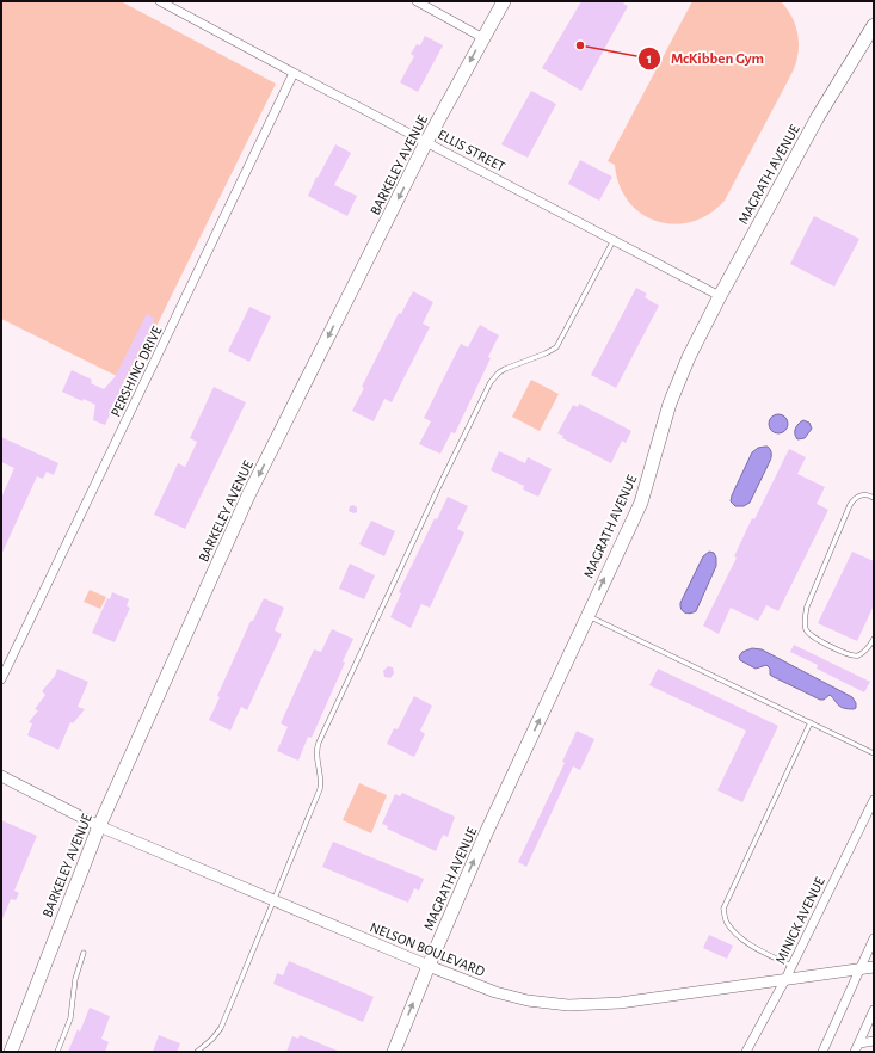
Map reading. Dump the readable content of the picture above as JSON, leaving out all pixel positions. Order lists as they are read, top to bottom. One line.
{"streets":{"main road":["BARKELEY AVENUE","MAGRATH AVENUE"],"street":["ELLIS STREET","PERSHING DRIVE","MINICK AVENUE","NELSON BOULEVARD"]},"crossings":[["ELLIS STREET","BARKELEY AVENUE"],["ELLIS STREET","MAGRATH AVENUE"],["ELLIS STREET","PERSHING DRIVE"],["BARKELEY AVENUE","NELSON BOULEVARD"],["MAGRATH AVENUE","NELSON BOULEVARD"],["MINICK AVENUE","NELSON BOULEVARD"]],"one_way":["BARKELEY AVENUE","MAGRATH AVENUE"],"places":["McKibben Gym"]}
